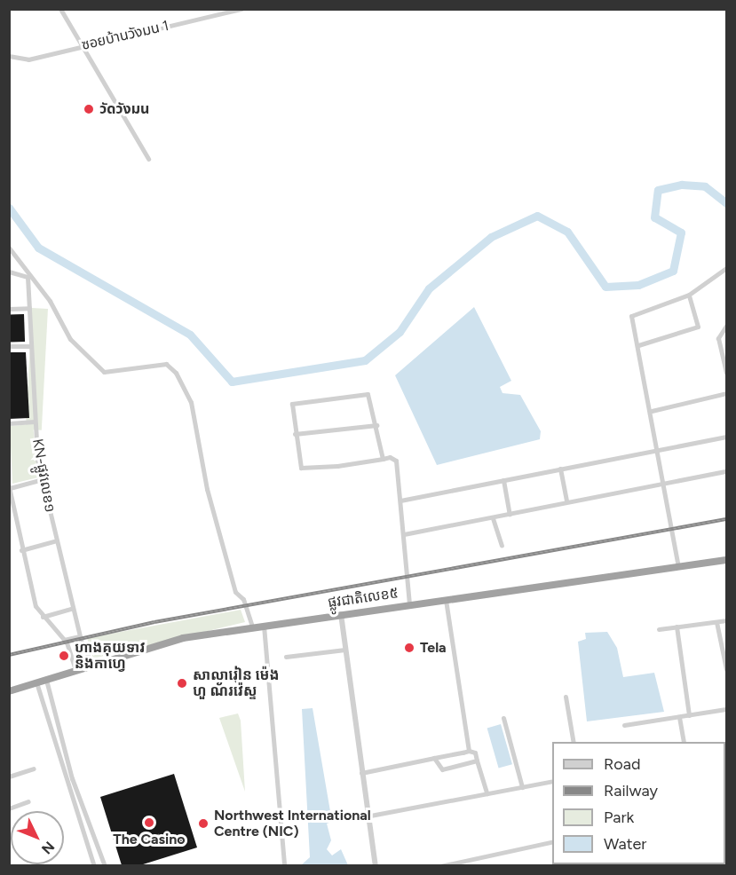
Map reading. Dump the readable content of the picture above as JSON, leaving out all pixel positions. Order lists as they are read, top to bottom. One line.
{"streets":{"highway":["ផ្លូវជាតិលេខ៥"],"street":["ซอยบ้านวังมน 1","KN-ផ្លូវលេខ១"]},"crossings":[["KN-ផ្លូវលេខ១","ផ្លូវជាតិលេខ៥"]],"places":["วัดวังมน","Tela","ហាងគុយទាវ និងកាហ្វេ","សាលារៀន ម៉េង ហួ ណ័រវ៉េស្ទ","The Casino","Northwest International Centre (NIC)"],"legend":["Road","Railway","Park","Water"],"north":"bottom right"}
